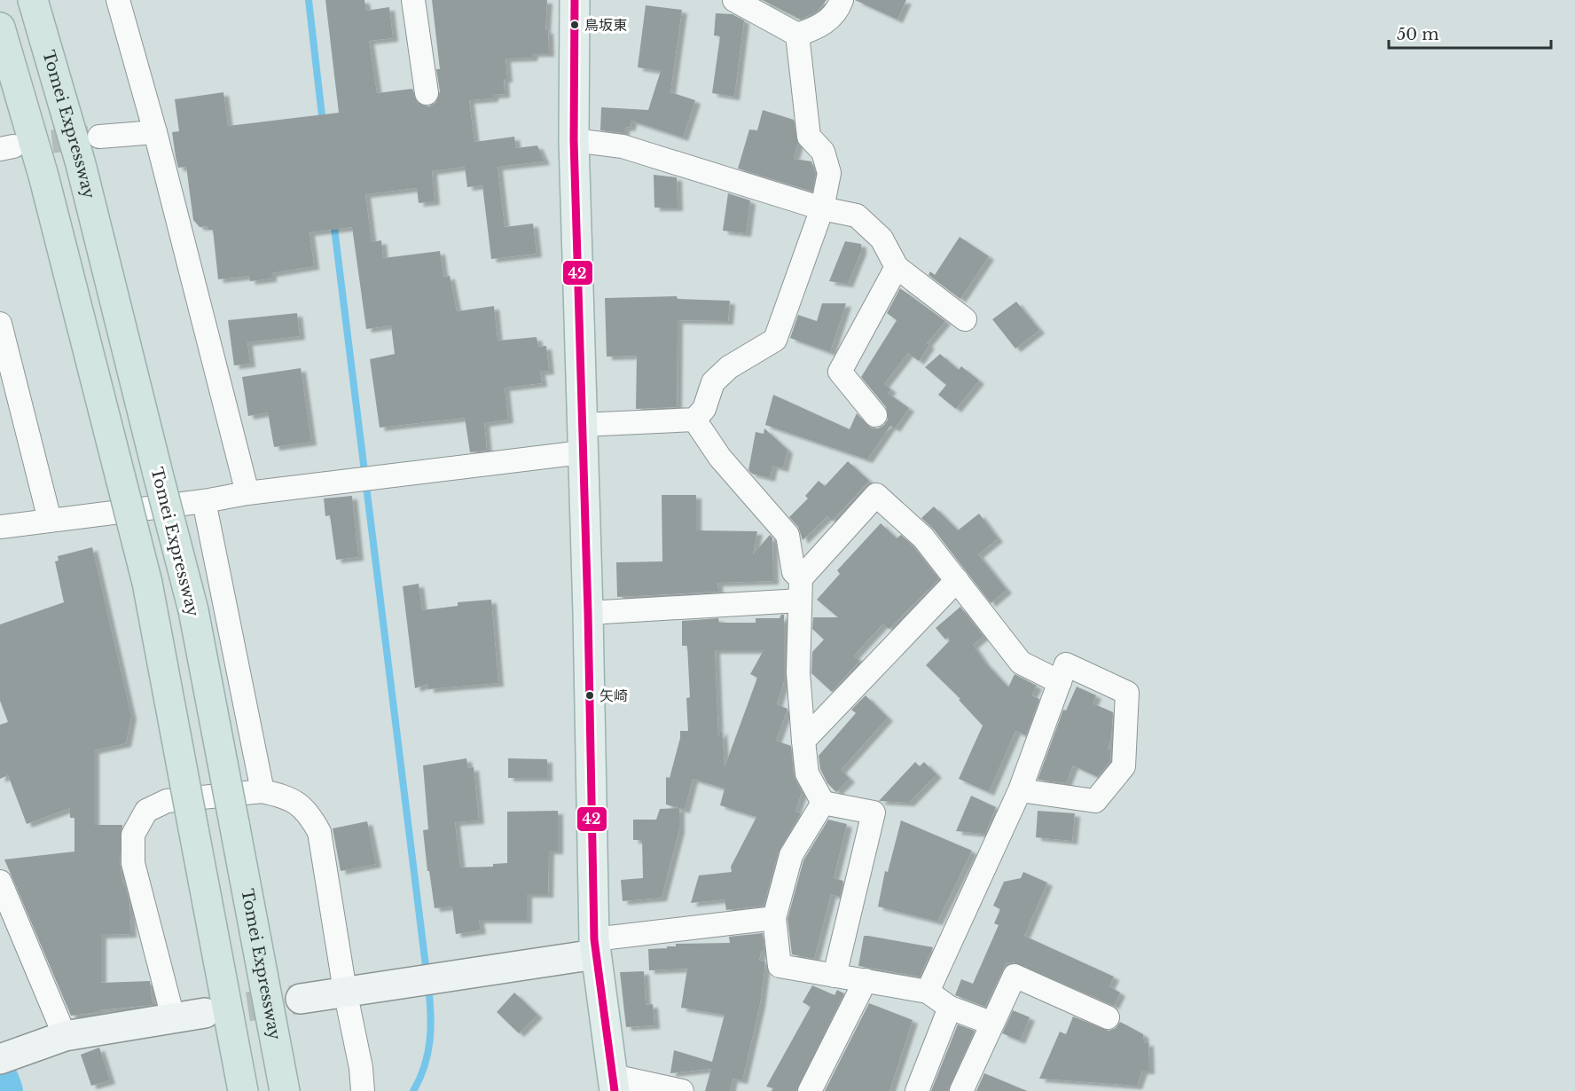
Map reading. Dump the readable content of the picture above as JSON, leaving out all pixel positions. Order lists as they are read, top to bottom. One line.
{"streets":{"highway":["Tomei Expressway"]},"places":["鳥坂東","矢崎"],"lines":["transit line 42"],"scale_bar":"50 m"}
